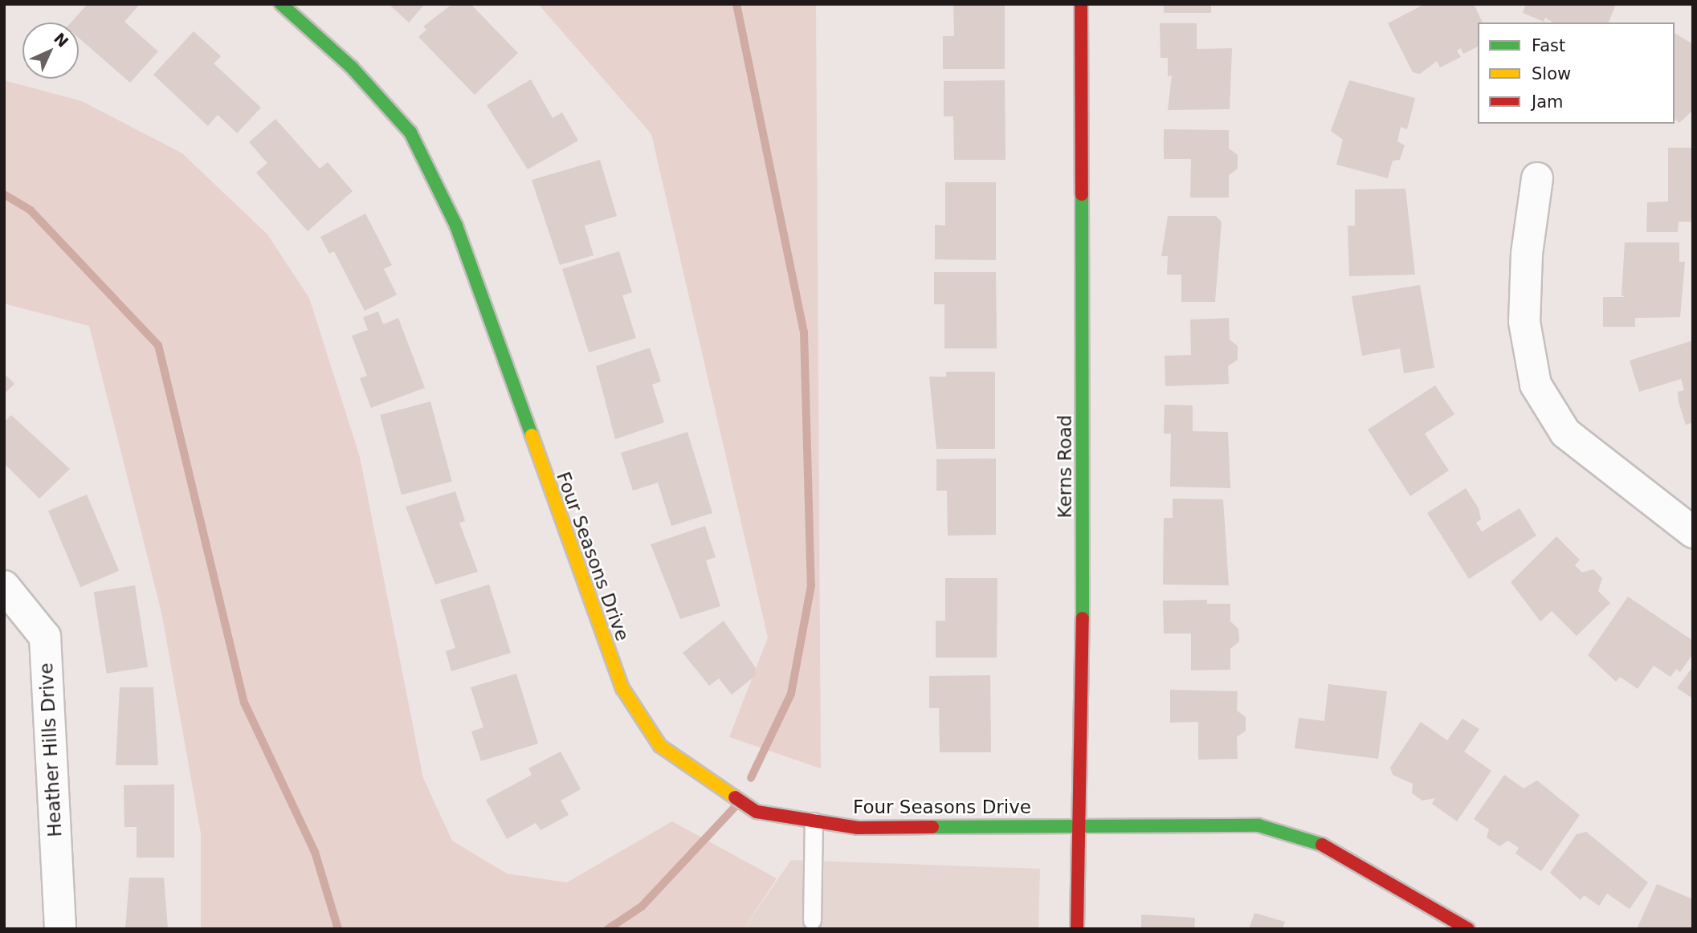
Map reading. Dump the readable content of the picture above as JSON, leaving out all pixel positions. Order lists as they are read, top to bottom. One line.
{"streets":{"street":["Kerns Road","Four Seasons Drive","Heather Hills Drive"]},"crossings":[["Kerns Road","Four Seasons Drive"]],"legend":["Fast","Slow","Jam"],"north":"top right"}
